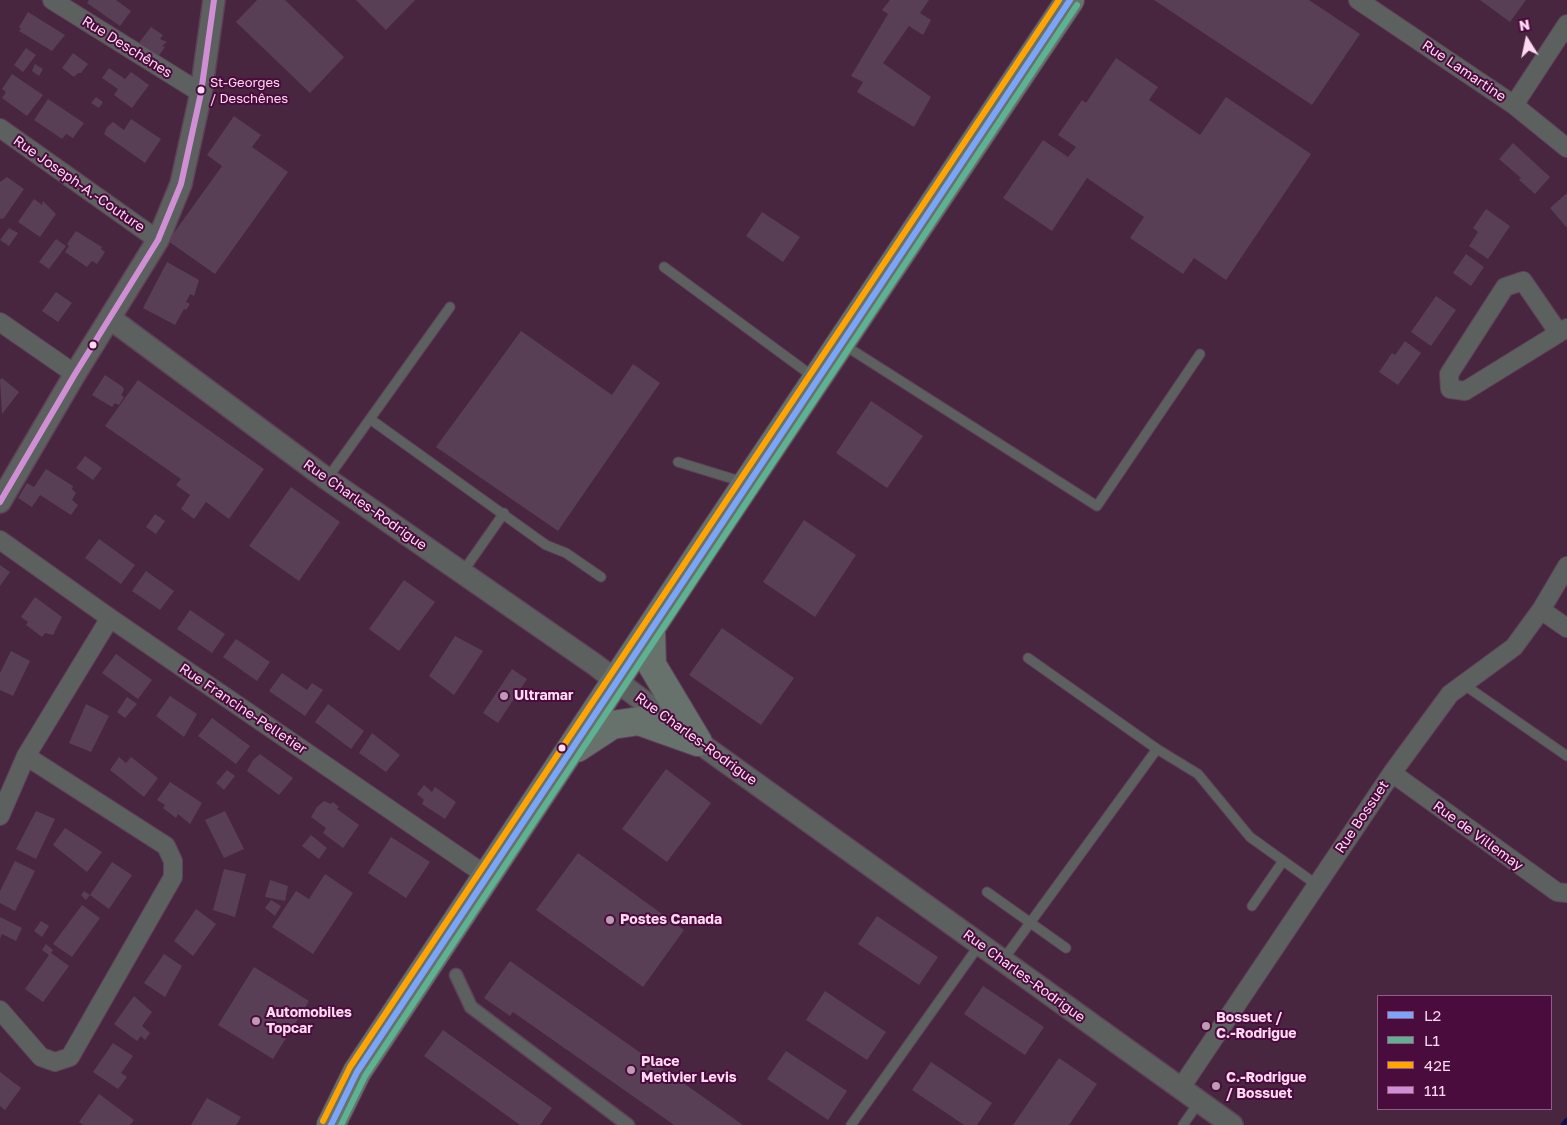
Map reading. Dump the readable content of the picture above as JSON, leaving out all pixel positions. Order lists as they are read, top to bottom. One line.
{"streets":{"street":["Rue Deschênes","Rue Lamartine","Rue Joseph-A.-Couture","Rue Charles-Rodrigue","Rue Francine-Pelletier","Rue Bossuet","Rue de Villemay"]},"crossings":[["Rue Charles-Rodrigue","Rue Bossuet"],["Rue Bossuet","Rue de Villemay"]],"places":["St-Georges / Deschênes","Ultramar","Postes Canada","Automobiles Topcar","Bossuet / C.-Rodrigue","Place Metivier Levis","C.-Rodrigue / Bossuet"],"lines":["transit line L2","transit line 42E","transit line 111","transit line L1"],"legend":["L2","L1","42E","111"],"north":"top"}
